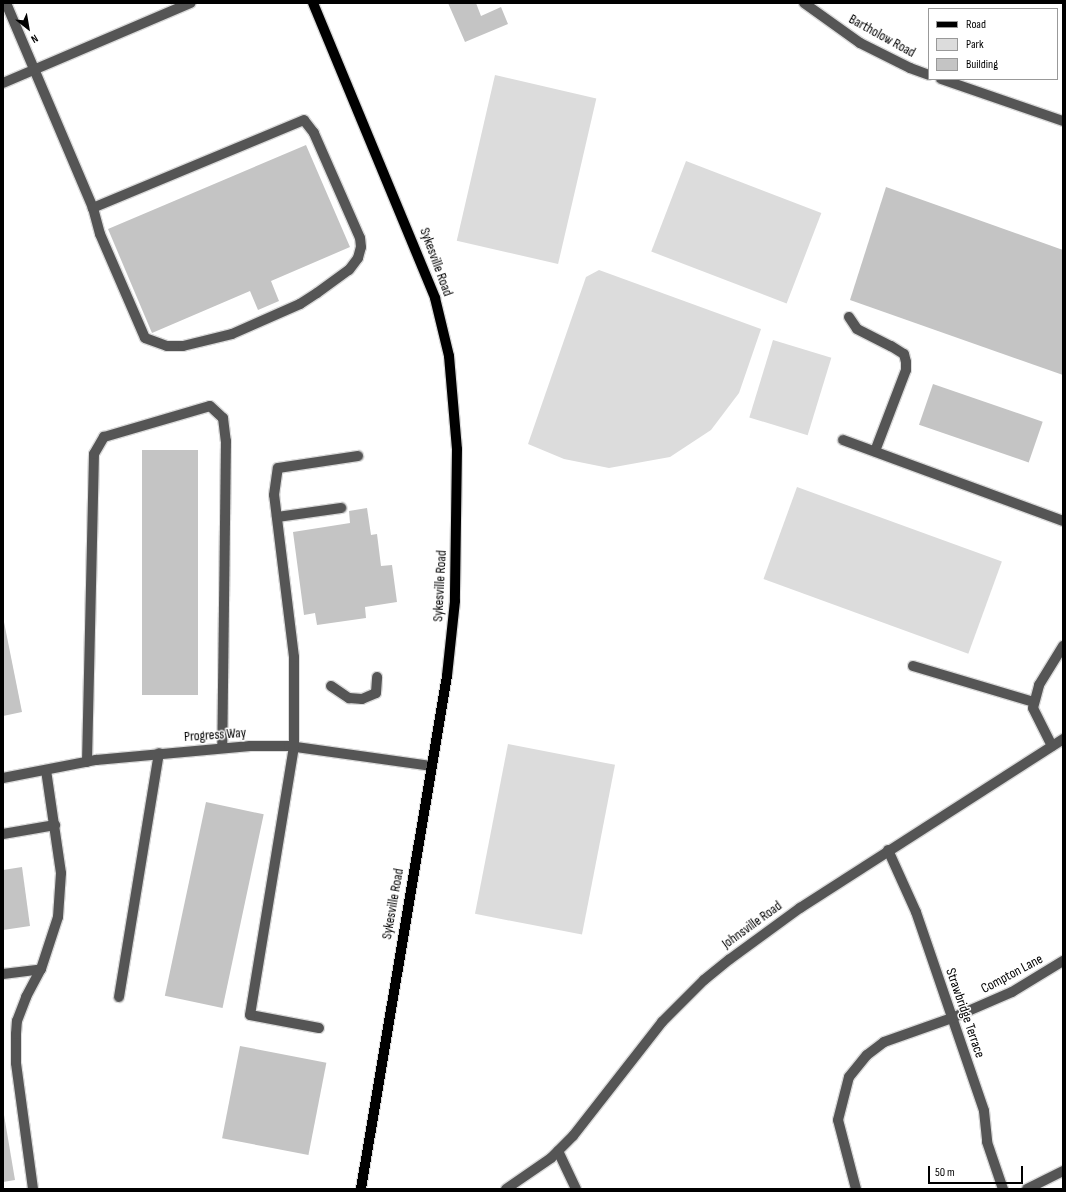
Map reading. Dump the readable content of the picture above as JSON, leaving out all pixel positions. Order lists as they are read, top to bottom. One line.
{"streets":{"main road":["Sykesville Road"],"street":["Bartholow Road","Progress Way","Johnsville Road","Compton Lane","Strawbridge Terrace"]},"crossings":[["Sykesville Road","Progress Way"],["Johnsville Road","Strawbridge Terrace"],["Compton Lane","Strawbridge Terrace"]],"legend":["Road","Park","Building"],"scale_bar":"50 m","north":"bottom right"}
